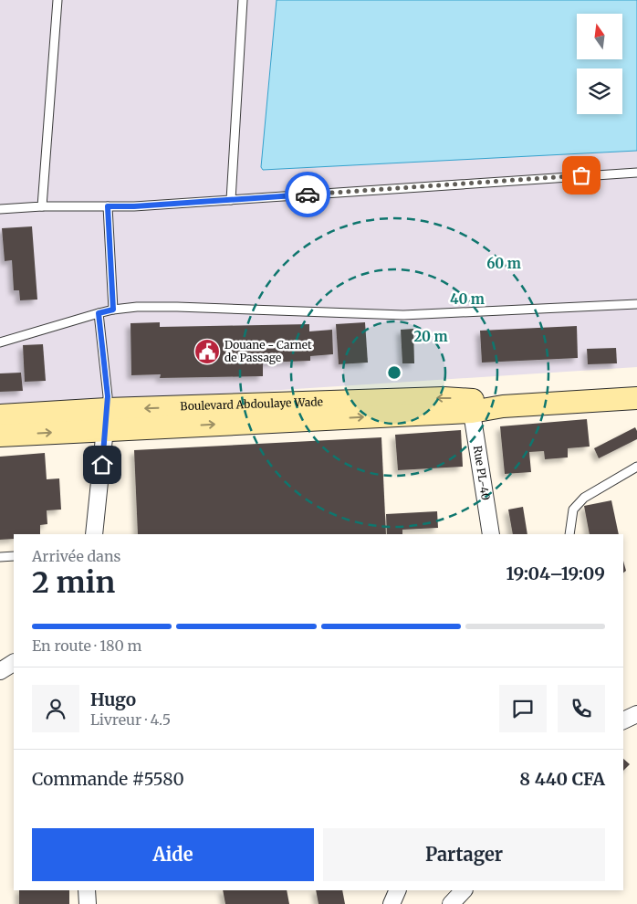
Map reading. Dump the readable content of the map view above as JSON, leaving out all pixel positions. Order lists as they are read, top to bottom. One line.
{"streets":{"street":["Boulevard Abdoulaye Wade","Rue PL-40"]},"crossings":[["Boulevard Abdoulaye Wade","Rue PL-40"]],"places":{"public building":["Douane - Carnet de Passage"]},"north":"top","page":{"heading":["2 min","Arrivée dans","19:04–19:09"],"panel":["Hugo","Livreur · 4.5","Commande #5580","8 440 CFA"],"bar":"En route · 180 m","buttons":["Aide","Partager"]},"rings":["60 m","40 m","20 m"]}
